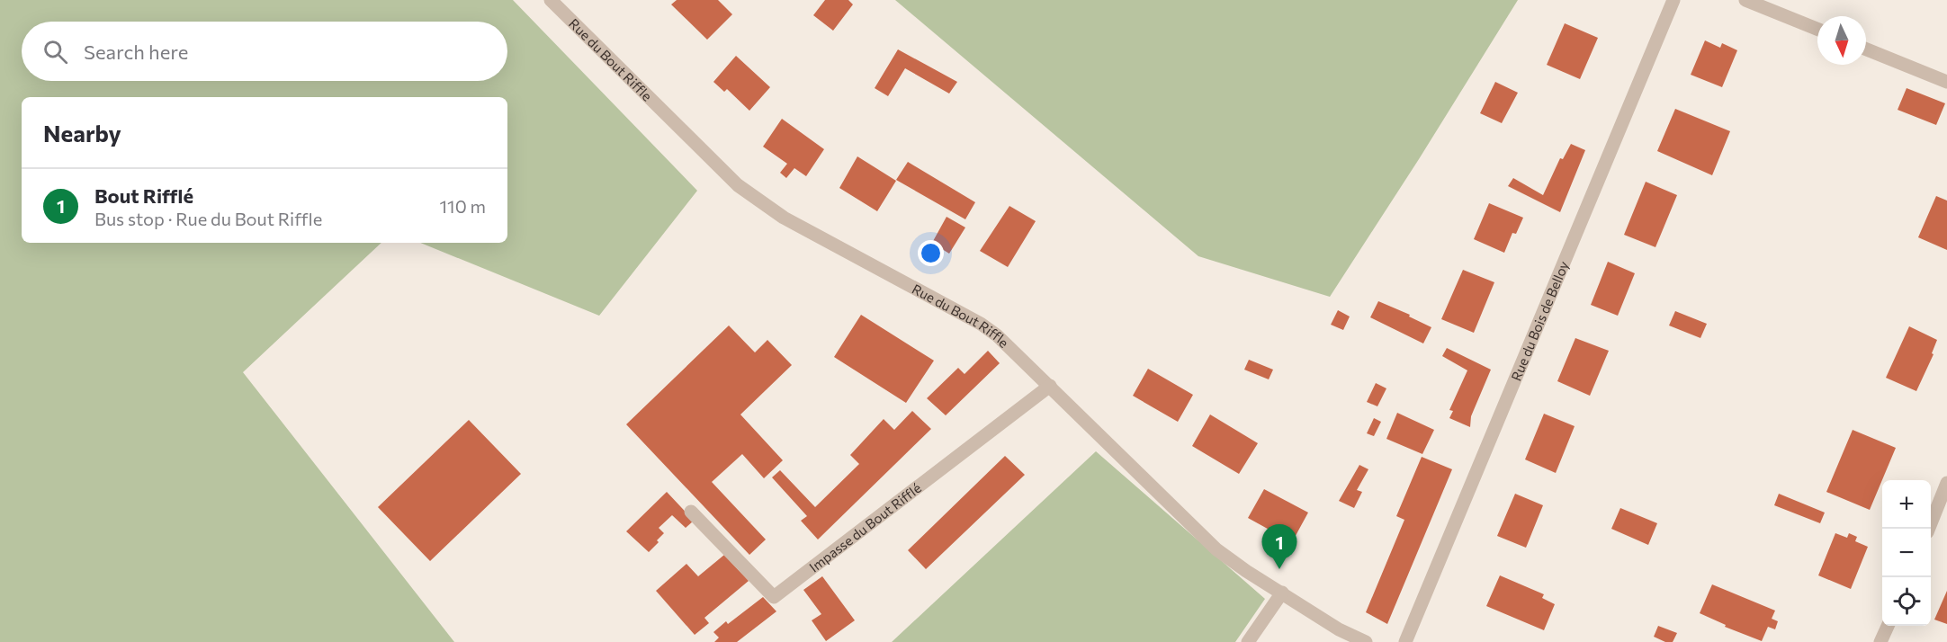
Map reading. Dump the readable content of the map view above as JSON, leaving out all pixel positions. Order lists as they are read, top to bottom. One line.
{"streets":{"street":["Rue du Bout Riffle","Rue du Bois de Belloy","Impasse du Bout Rifflé"]},"crossings":[["Rue du Bout Riffle","Impasse du Bout Rifflé"]],"north":"bottom","page":{"search":"Search here","heading":"Nearby","list":[{"mark":"1","name":"Bout Rifflé","note":"Bus stop · Rue du Bout Riffle","value":"110 m"}],"map_buttons":["+","−"],"pins":"1"}}
